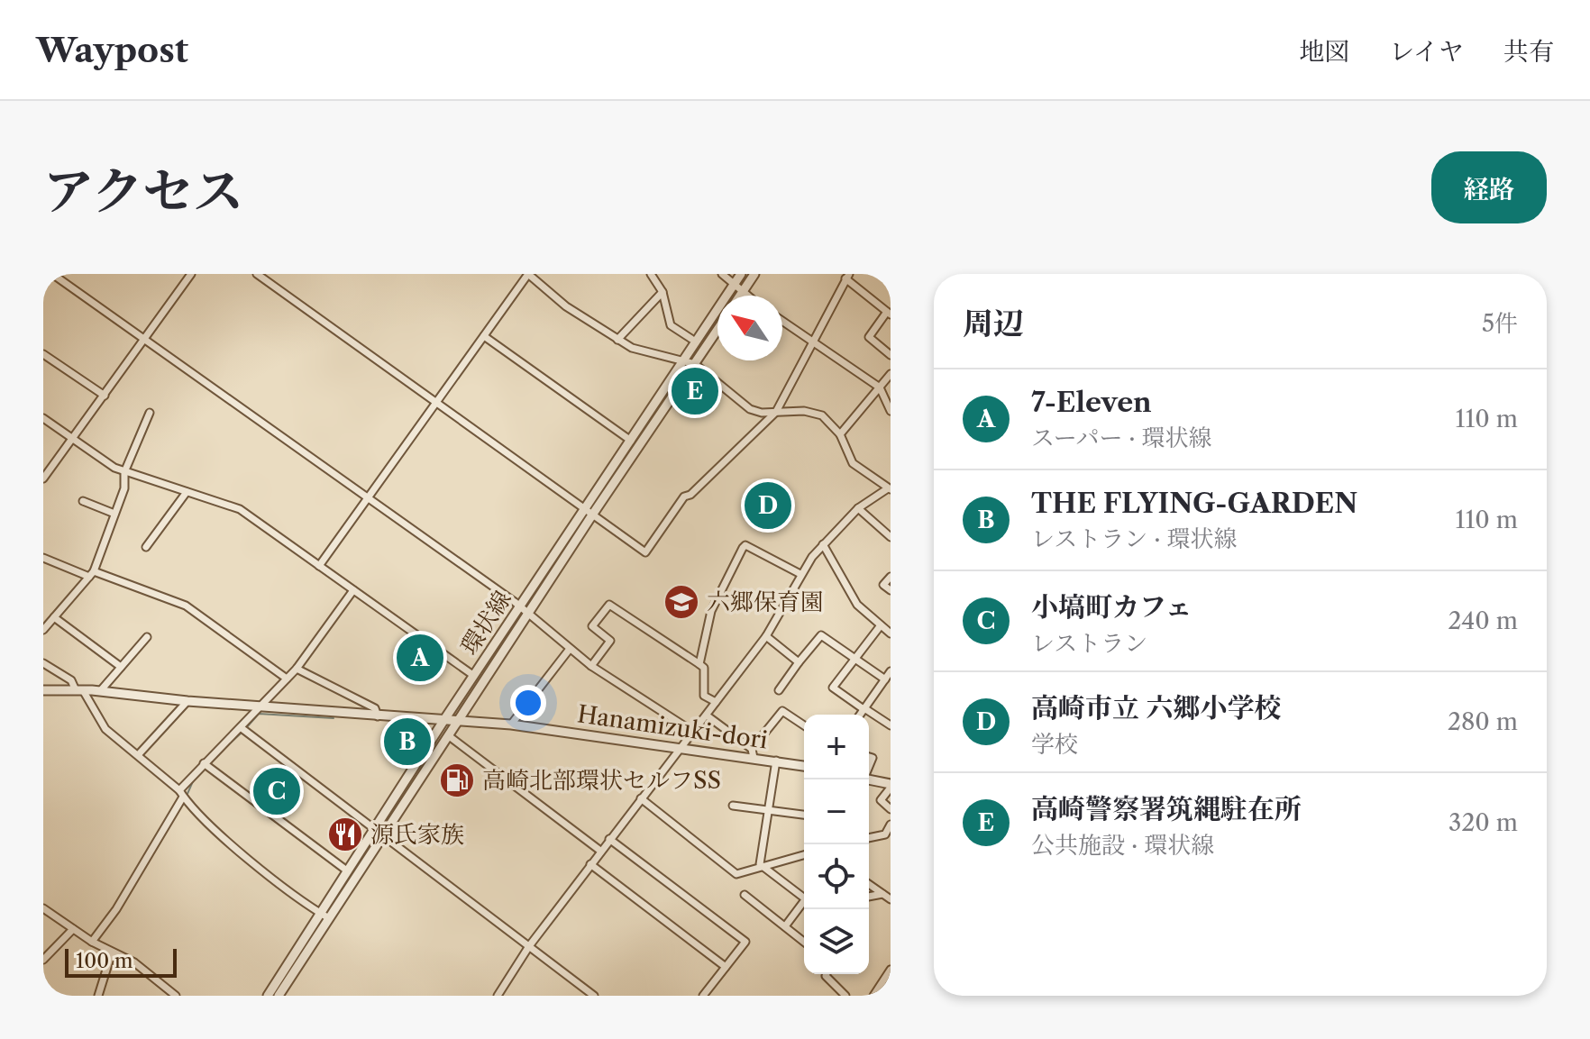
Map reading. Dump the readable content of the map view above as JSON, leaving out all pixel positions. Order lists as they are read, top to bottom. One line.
{"streets":{"street":["環状線","Hanamizuki-dori"]},"crossings":[["環状線","Hanamizuki-dori"]],"places":{"school or university":["六郷保育園"],"fuel station":["高崎北部環状セルフSS"],"restaurant":["源氏家族"]},"scale_bar":"100 m","north":"top left","page":{"header":"Waypost","nav":["地図","レイヤ","共有"],"title":"アクセス","buttons":"経路","heading":["周辺","5件"],"pins":["E","D","A","B","C"],"list":[{"mark":"A","name":"7-Eleven","note":"スーパー · 環状線","value":"110 m"},{"mark":"B","name":"THE FLYING-GARDEN","note":"レストラン · 環状線","value":"110 m"},{"mark":"C","name":"小塙町カフェ","note":"レストラン","value":"240 m"},{"mark":"D","name":"高崎市立 六郷小学校","note":"学校","value":"280 m"},{"mark":"E","name":"高崎警察署筑縄駐在所","note":"公共施設 · 環状線","value":"320 m"}],"map_buttons":["+","−"],"scale":"100 m"}}
